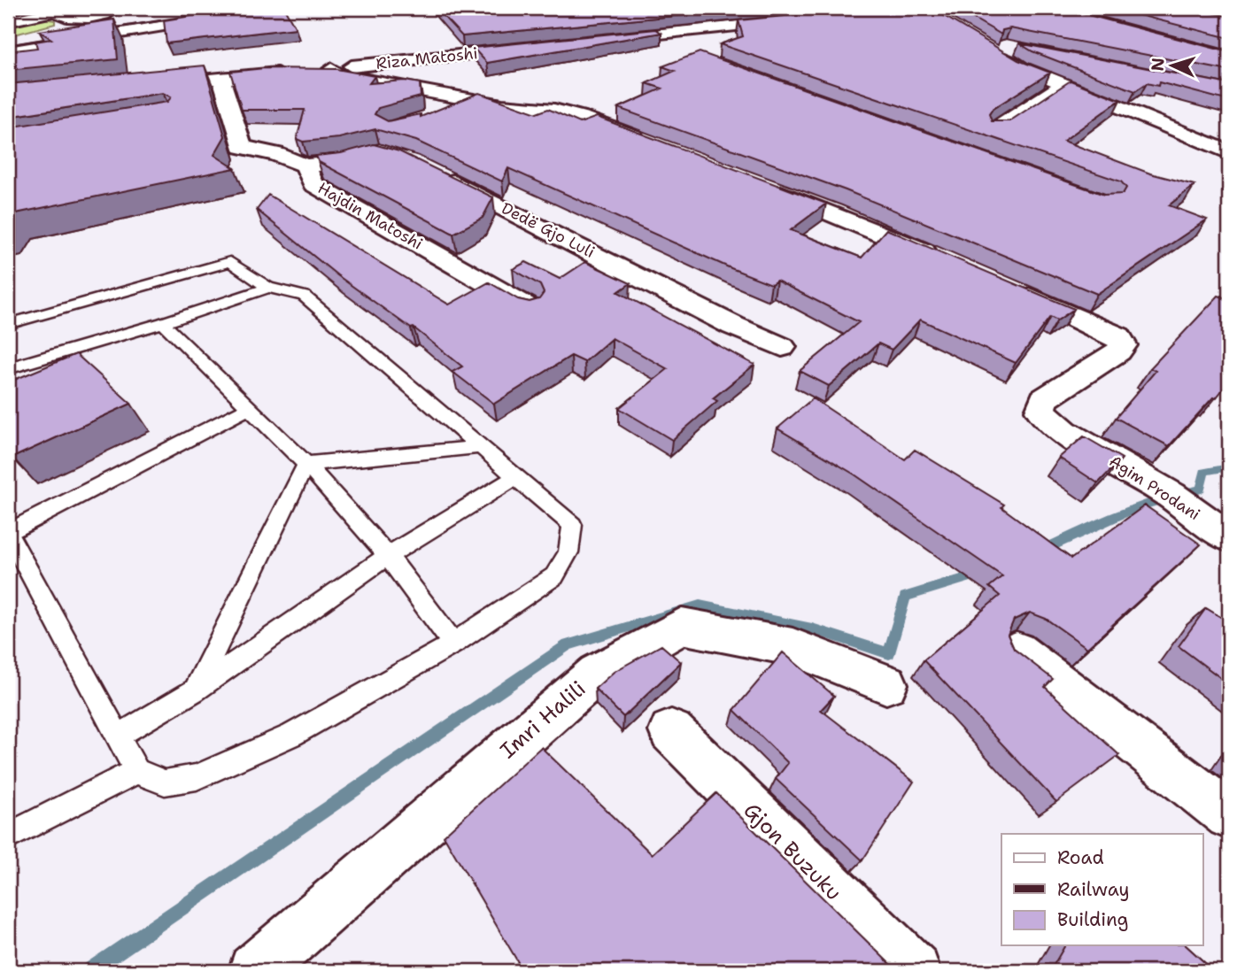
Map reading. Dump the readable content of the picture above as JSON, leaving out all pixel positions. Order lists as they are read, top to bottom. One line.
{"streets":{"street":["Riza Matoshi","Hajdin Matoshi","Dedë Gjo Luli","Agim Prodani","Imri Halili","Gjon Buzuku"]},"legend":["Road","Railway","Building"],"north":"left"}
